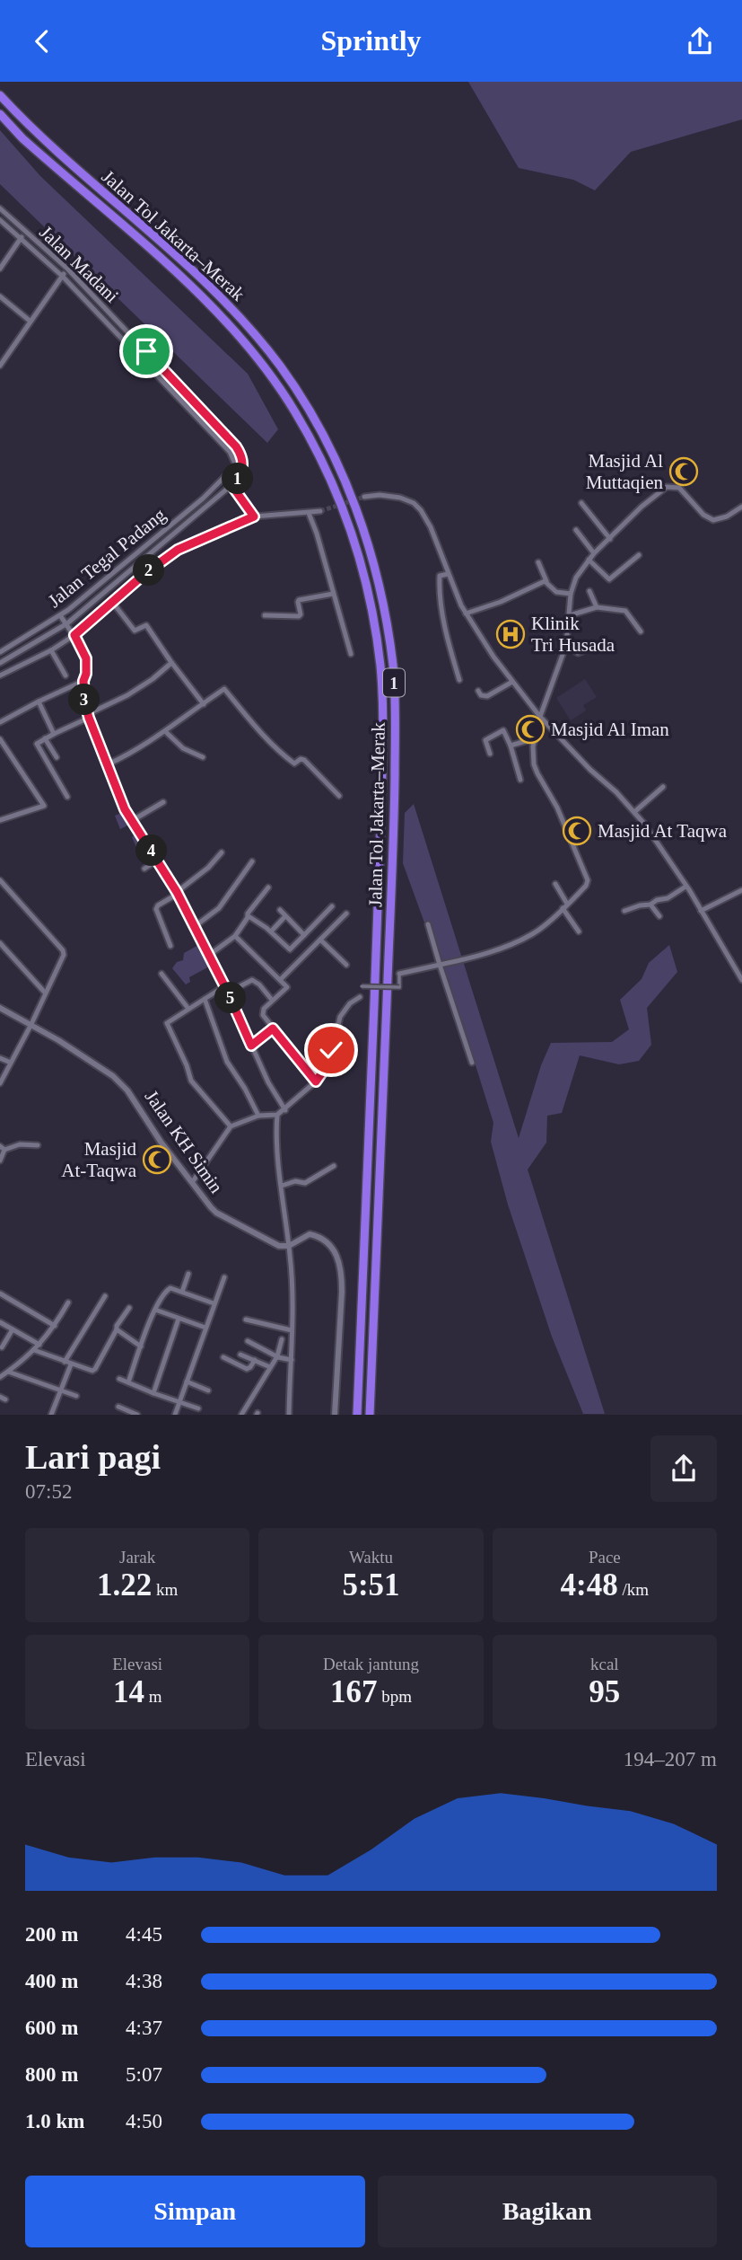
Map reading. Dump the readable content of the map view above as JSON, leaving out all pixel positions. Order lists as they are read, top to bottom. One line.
{"streets":{"highway":["Jalan Tol Jakarta–Merak","1"],"street":["Jalan Madani","Jalan Tegal Padang","Jalan KH Simin"]},"places":{"mosque":["Masjid Al Muttaqien","Masjid Al Iman","Masjid At Taqwa","Masjid At-Taqwa"],"hospital":["Klinik Tri Husada"]},"page":{"header":"Sprintly","pins":["1","2","3","4","5"],"heading":["Lari pagi","07:52"],"stats":[["Jarak","1.22 km"],["Waktu","5:51"],["Pace","4:48 /km"],["Elevasi","14 m"],["Detak jantung","167 bpm"],["kcal","95"]],"chart":["Elevasi","194–207 m"],"list":[{"name":"200 m","note":"4:45"},{"name":"400 m","note":"4:38"},{"name":"600 m","note":"4:37"},{"name":"800 m","note":"5:07"},{"name":"1.0 km","note":"4:50"}],"buttons":["Simpan","Bagikan"]}}
